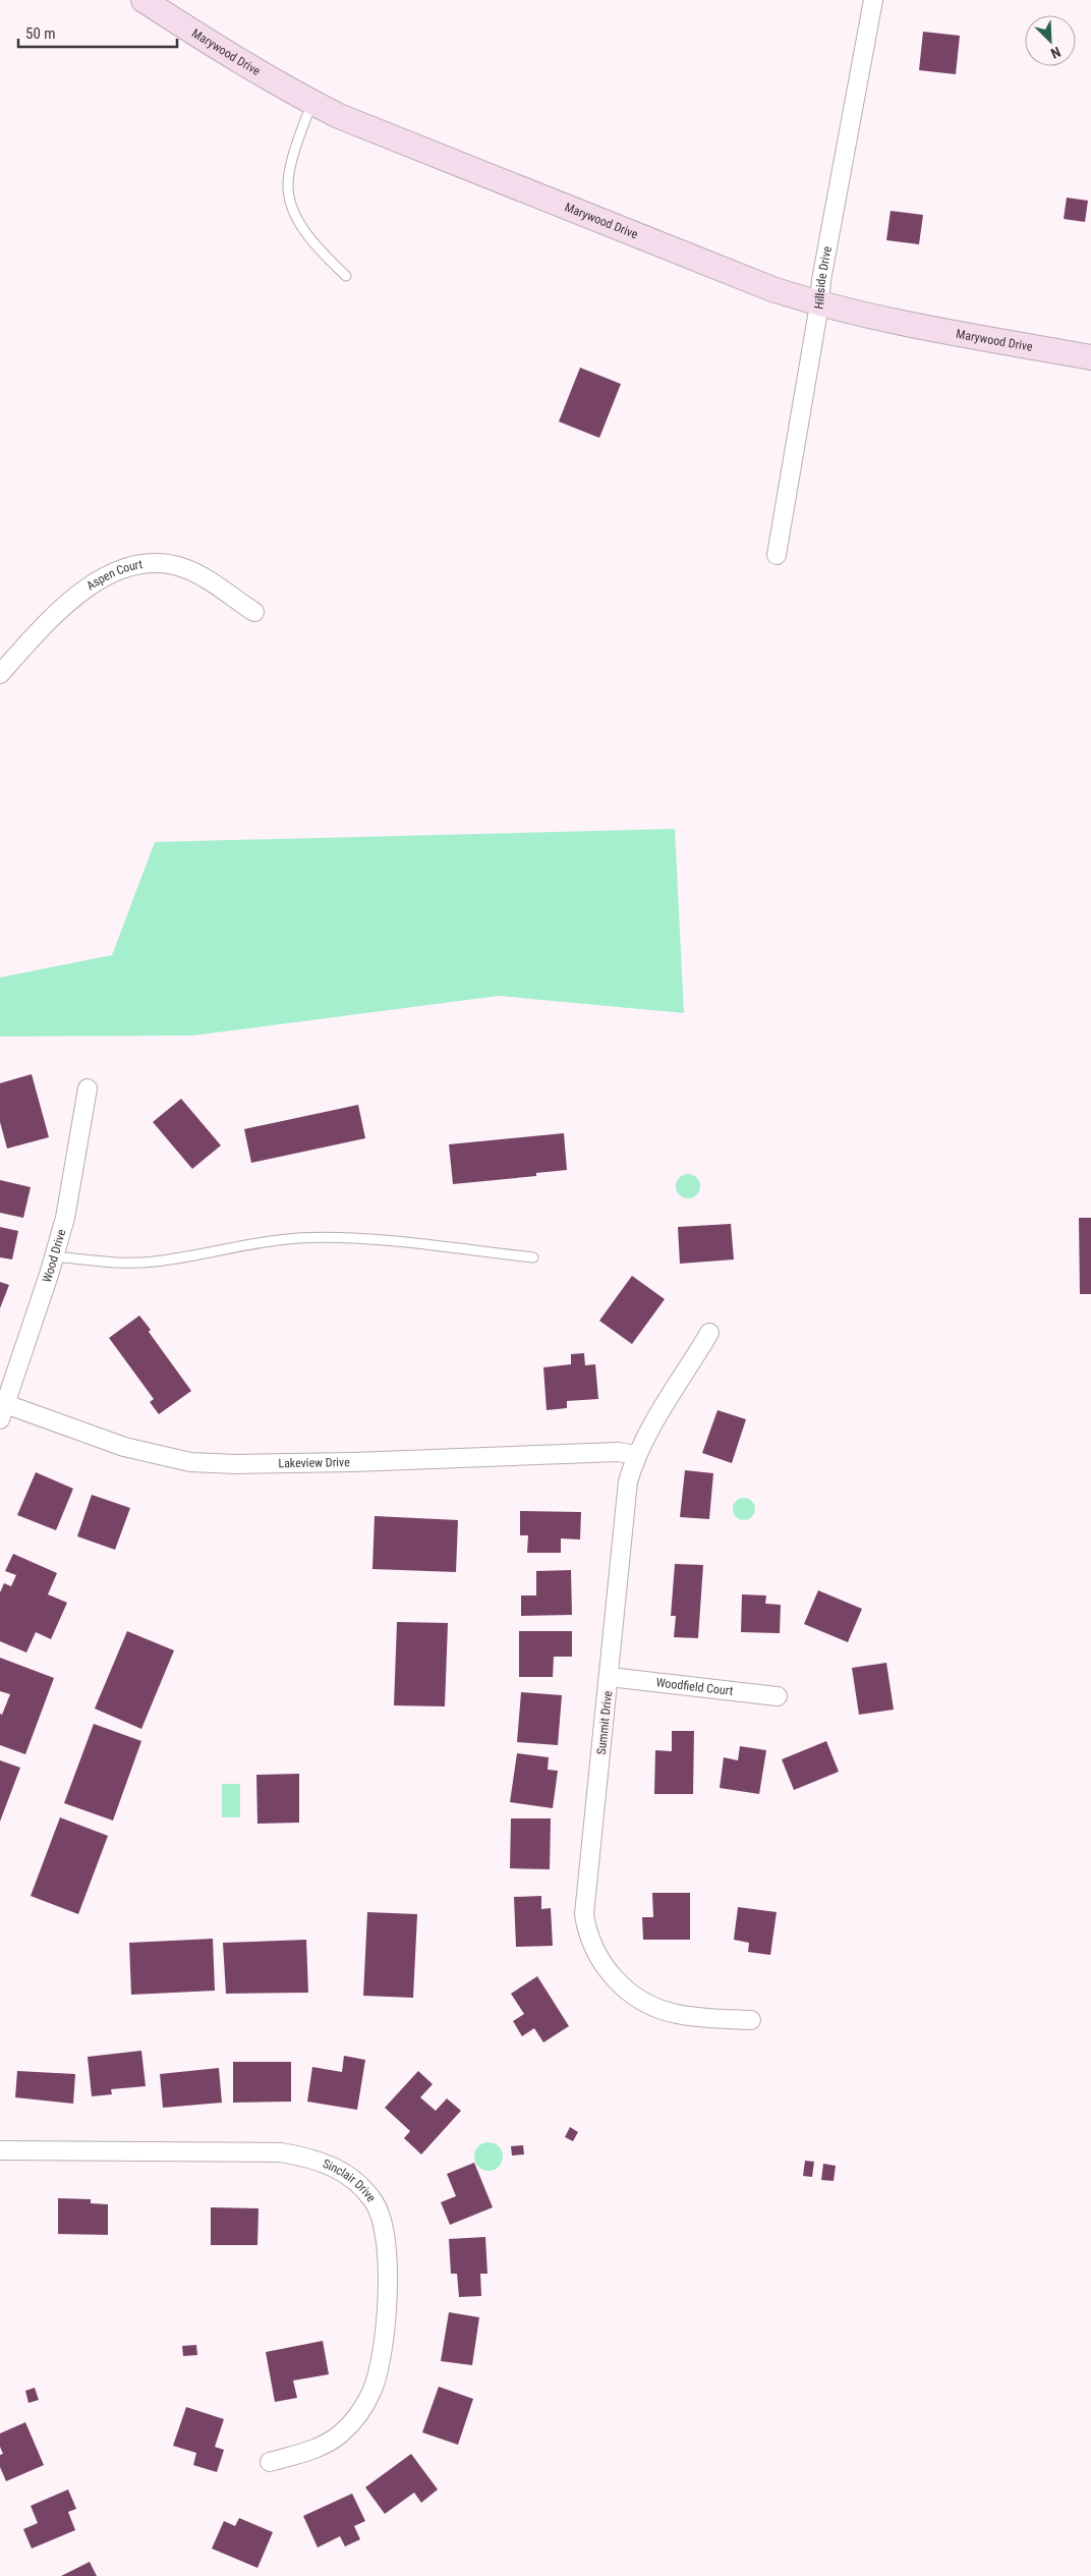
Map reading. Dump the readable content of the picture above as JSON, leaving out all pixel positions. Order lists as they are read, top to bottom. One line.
{"streets":{"street":["Marywood Drive","Hillside Drive","Aspen Court","Wood Drive","Lakeview Drive","Woodfield Court","Summit Drive","Sinclair Drive"]},"crossings":[["Marywood Drive","Hillside Drive"],["Wood Drive","Lakeview Drive"],["Lakeview Drive","Summit Drive"],["Woodfield Court","Summit Drive"]],"scale_bar":"50 m","north":"bottom right"}
